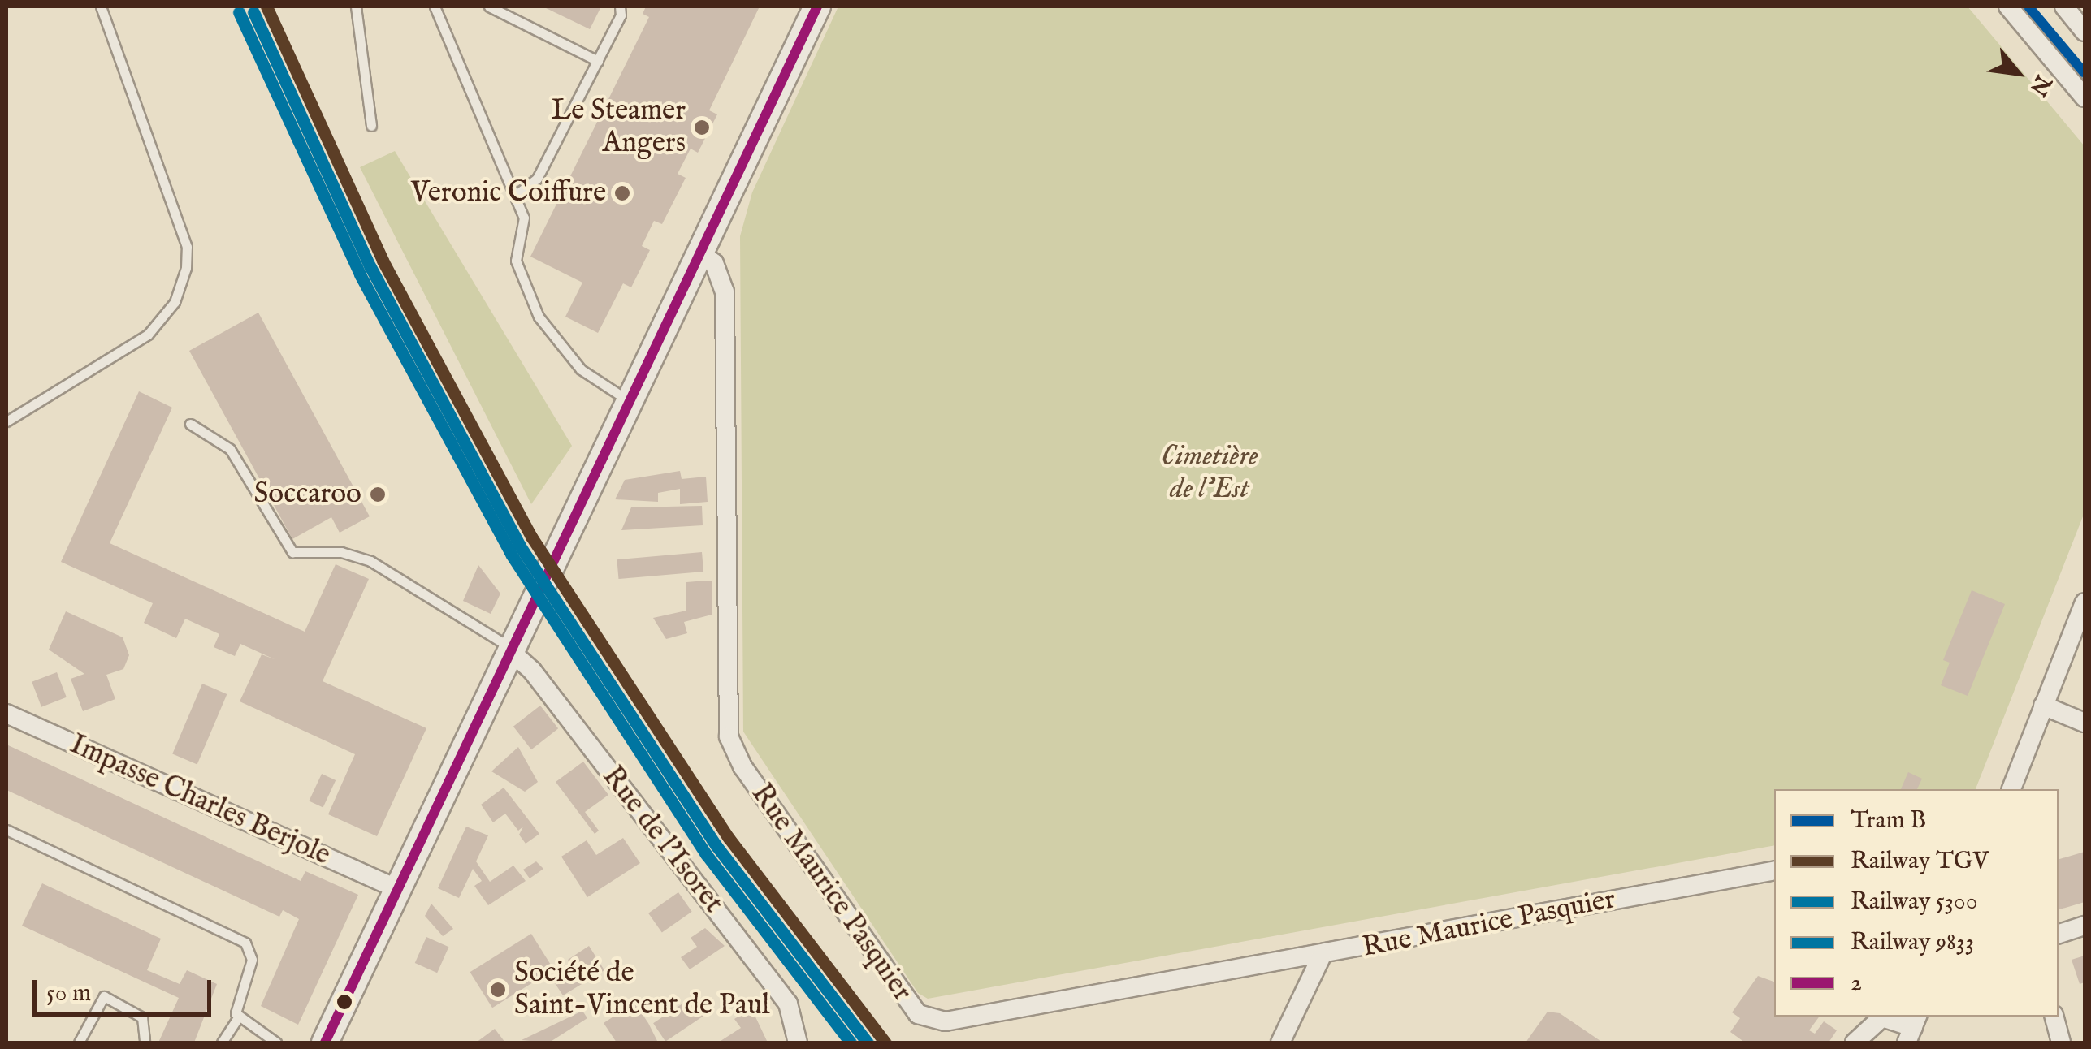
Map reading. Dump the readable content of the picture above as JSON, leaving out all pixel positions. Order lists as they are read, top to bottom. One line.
{"streets":{"street":["Impasse Charles Berjole","Rue de l'Isoret","Rue Maurice Pasquier"]},"parks":["Cimetière de l'Est"],"places":["Le Steamer Angers","Veronic Coiffure","Soccaroo","Société de Saint-Vincent de Paul"],"lines":["tram line B","rail line TGV","transit line 2","rail line 5300","rail line 9833"],"legend":["Tram B","Railway TGV","Railway 5300","Railway 9833","2"],"scale_bar":"50 m","north":"bottom right"}
